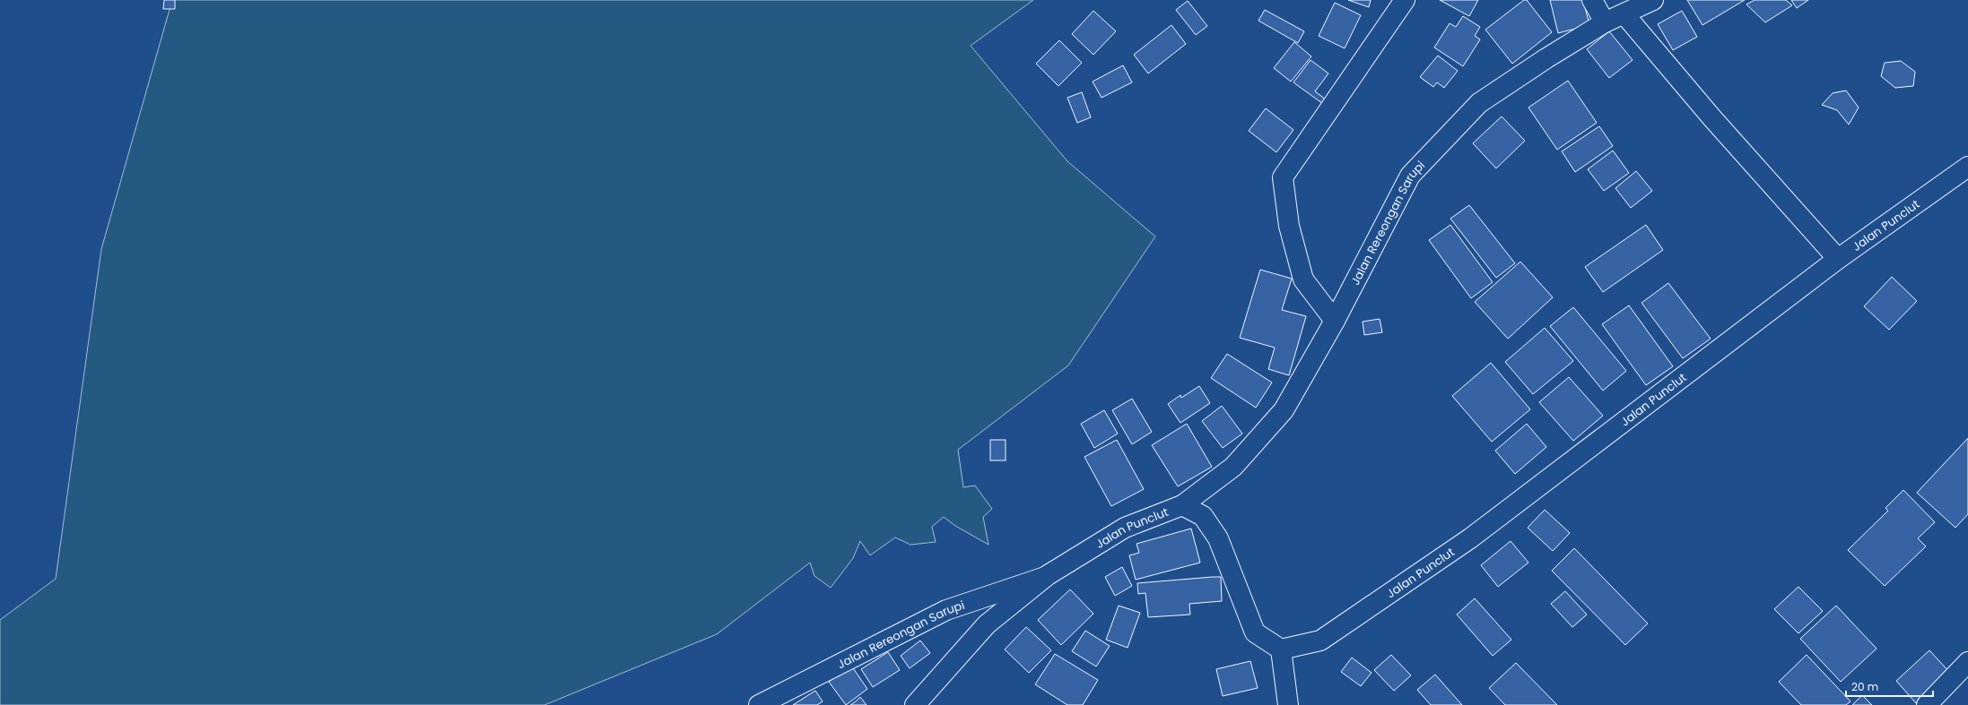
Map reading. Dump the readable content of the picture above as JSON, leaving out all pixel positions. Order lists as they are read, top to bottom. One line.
{"streets":{"street":["Jalan Rereongan Sarupi","Jalan Punclut"]},"crossings":[["Jalan Rereongan Sarupi","Jalan Punclut"]],"scale_bar":"20 m"}
